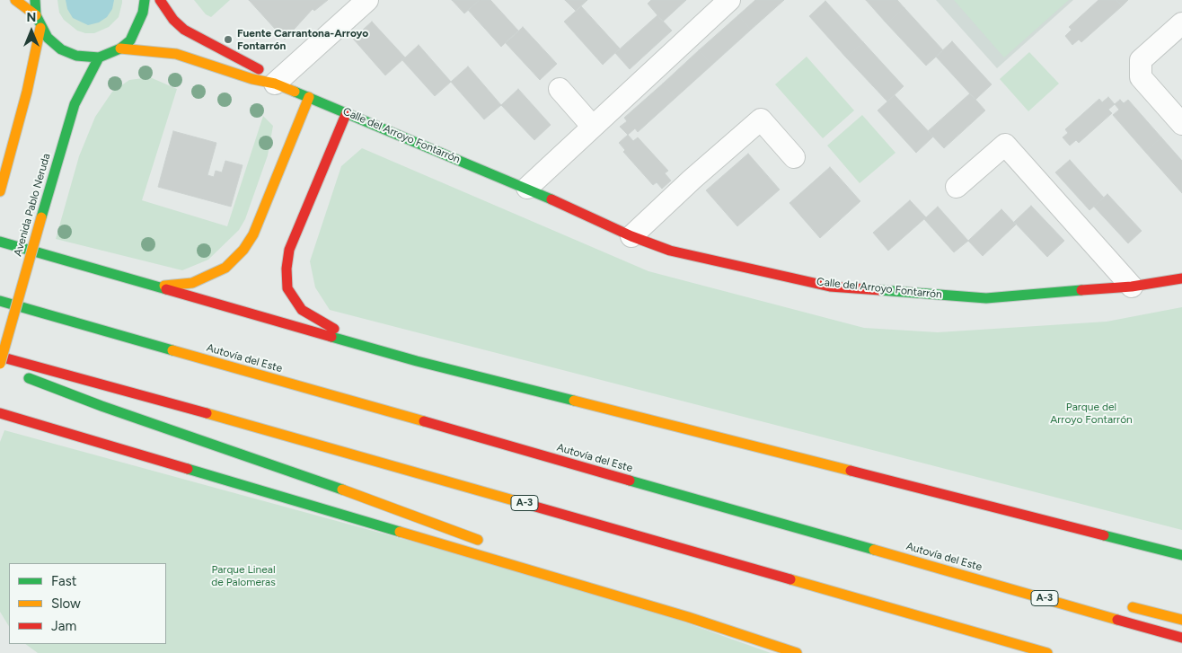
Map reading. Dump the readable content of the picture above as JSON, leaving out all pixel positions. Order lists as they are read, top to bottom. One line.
{"streets":{"main road":["Calle del Arroyo Fontarrón","Avenida Pablo Neruda","Autovía del Este","A-3"]},"parks":["Parque del Arroyo Fontarrón","Parque Lineal de Palomeras"],"places":["Fuente Carrantona-Arroyo Fontarrón"],"legend":["Fast","Slow","Jam"],"north":"top"}
